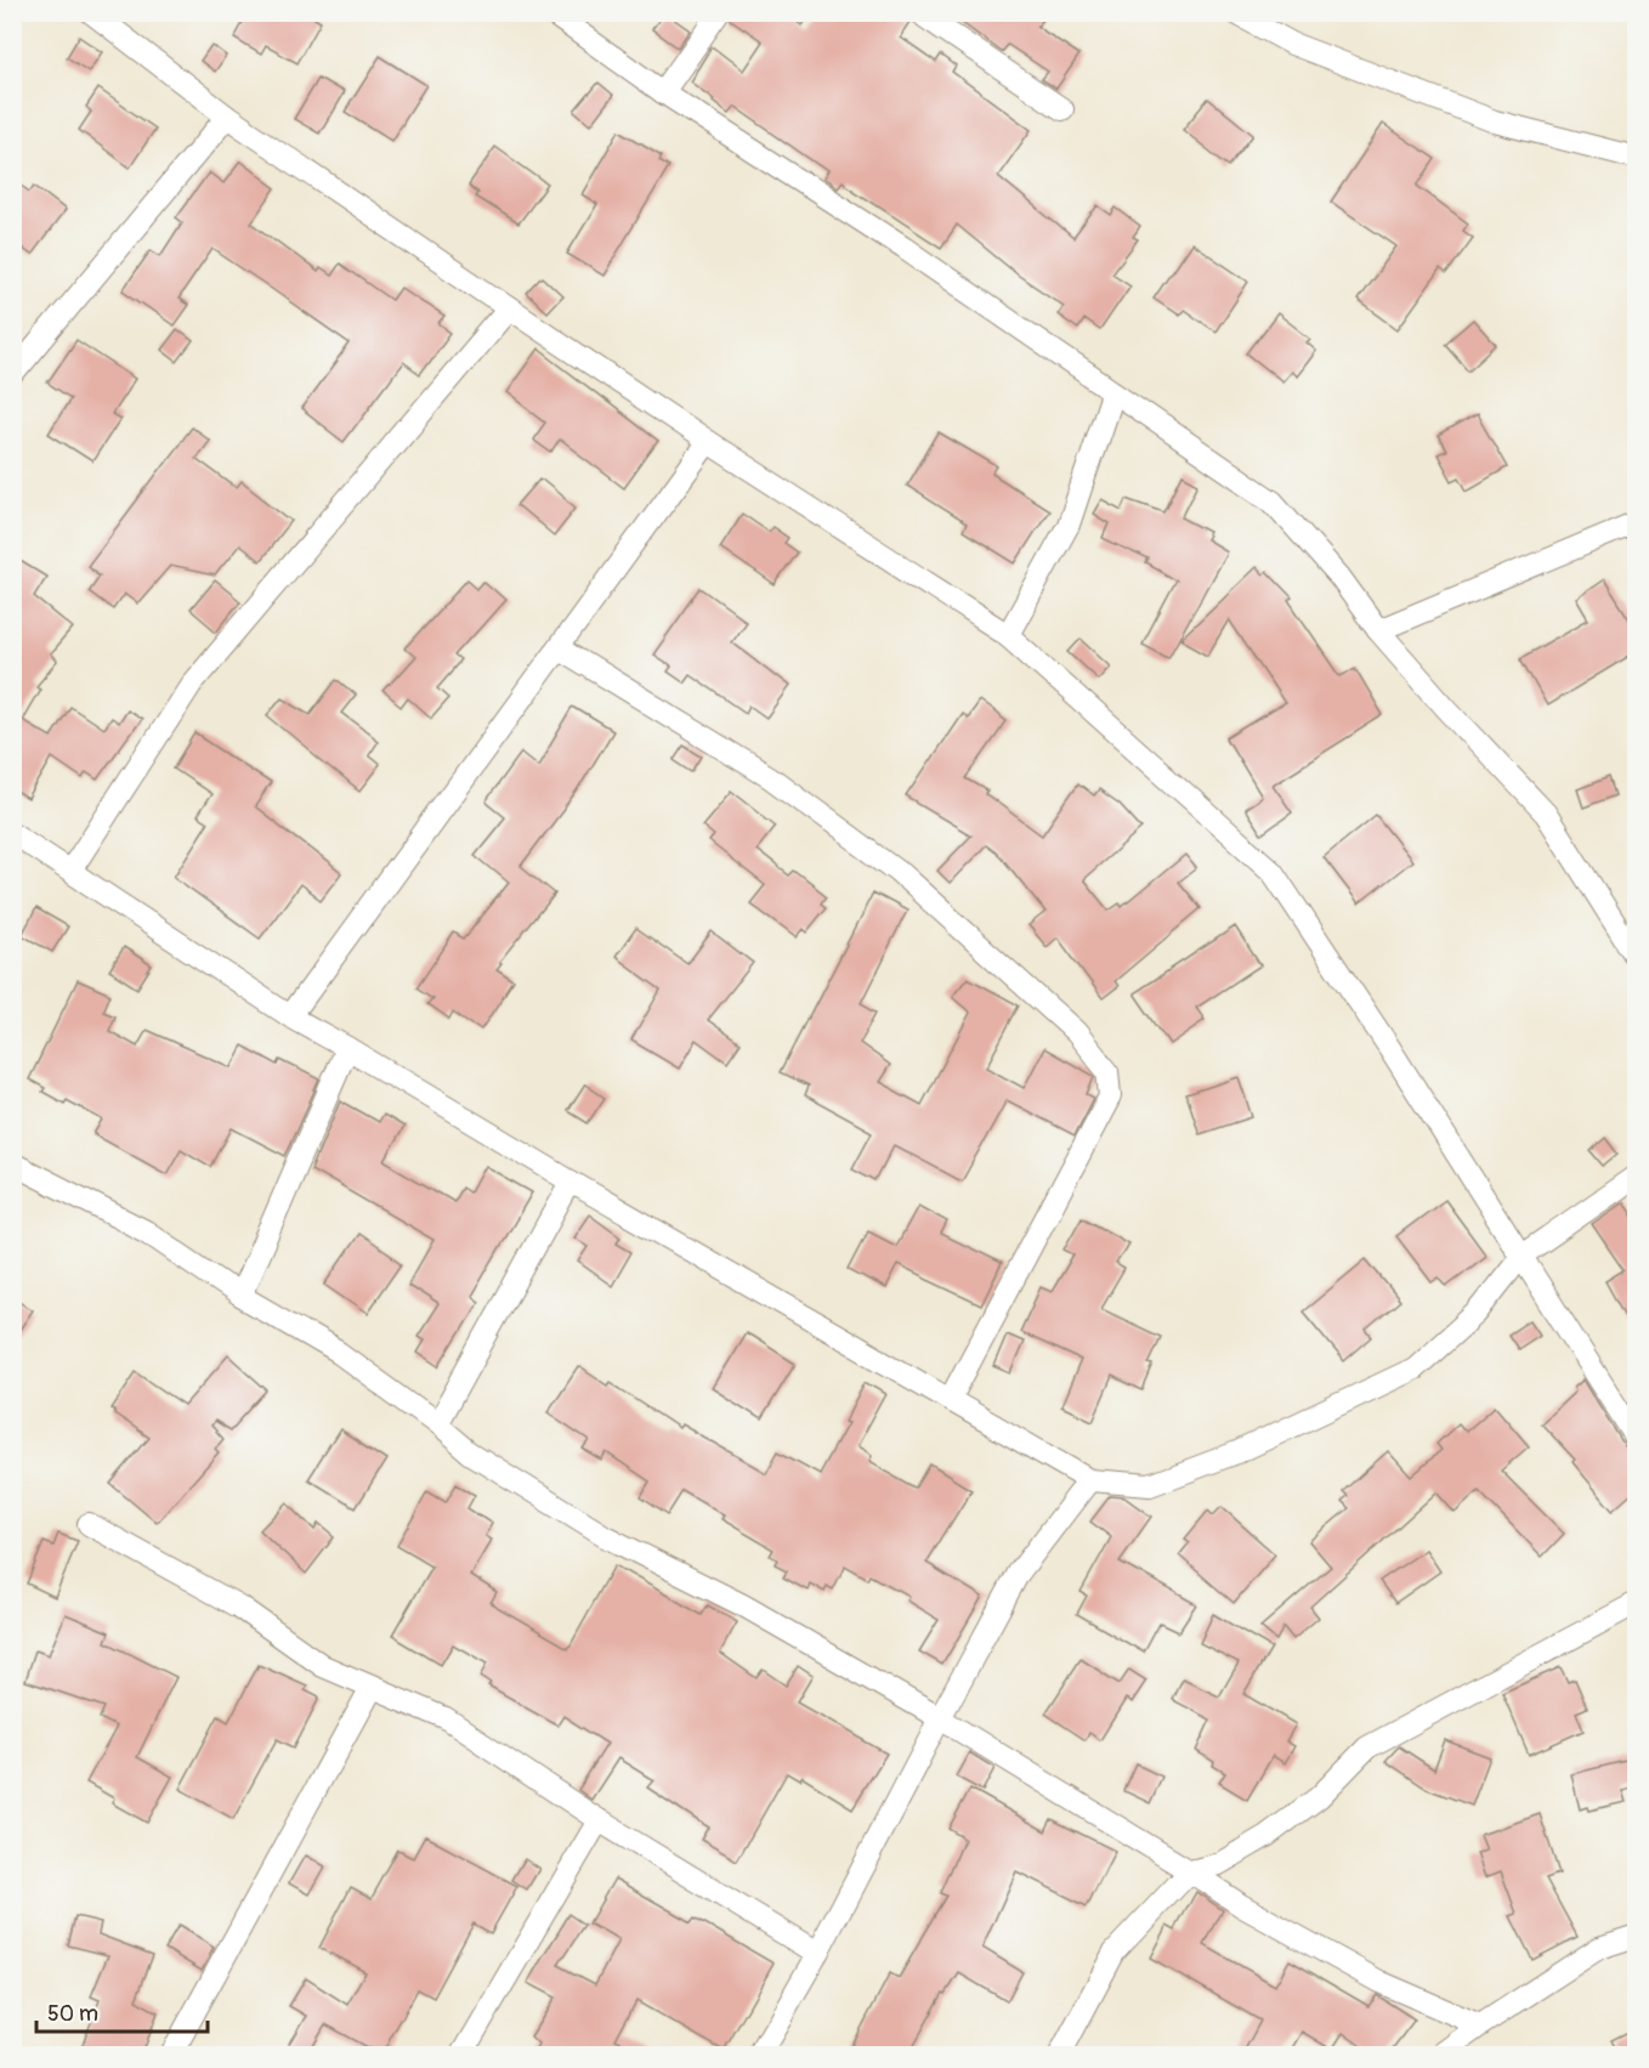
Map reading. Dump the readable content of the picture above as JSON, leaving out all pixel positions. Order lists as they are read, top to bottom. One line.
{"scale_bar":"50 m"}
